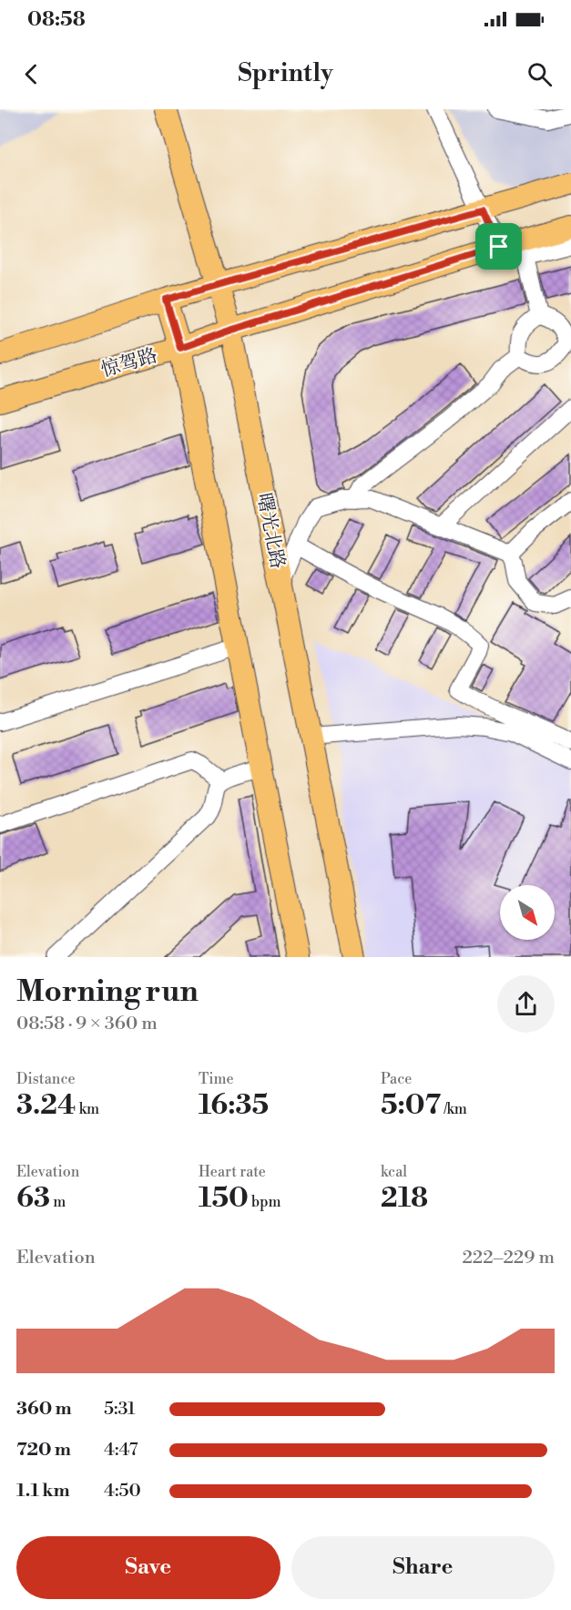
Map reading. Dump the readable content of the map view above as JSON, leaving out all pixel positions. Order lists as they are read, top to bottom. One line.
{"streets":{"main road":["惊驾路","曙光北路"]},"crossings":[["惊驾路","曙光北路"]],"north":"bottom right","page":{"status":"08:58","header":"Sprintly","heading":["Morning run","08:58 · 9 × 360 m"],"stats":[["Distance","3.24 km"],["Time","16:35"],["Pace","5:07 /km"],["Elevation","63 m"],["Heart rate","150 bpm"],["kcal","218"]],"chart":["Elevation","222–229 m"],"list":[{"name":"360 m","note":"5:31"},{"name":"720 m","note":"4:47"},{"name":"1.1 km","note":"4:50"}],"buttons":["Save","Share"]}}
